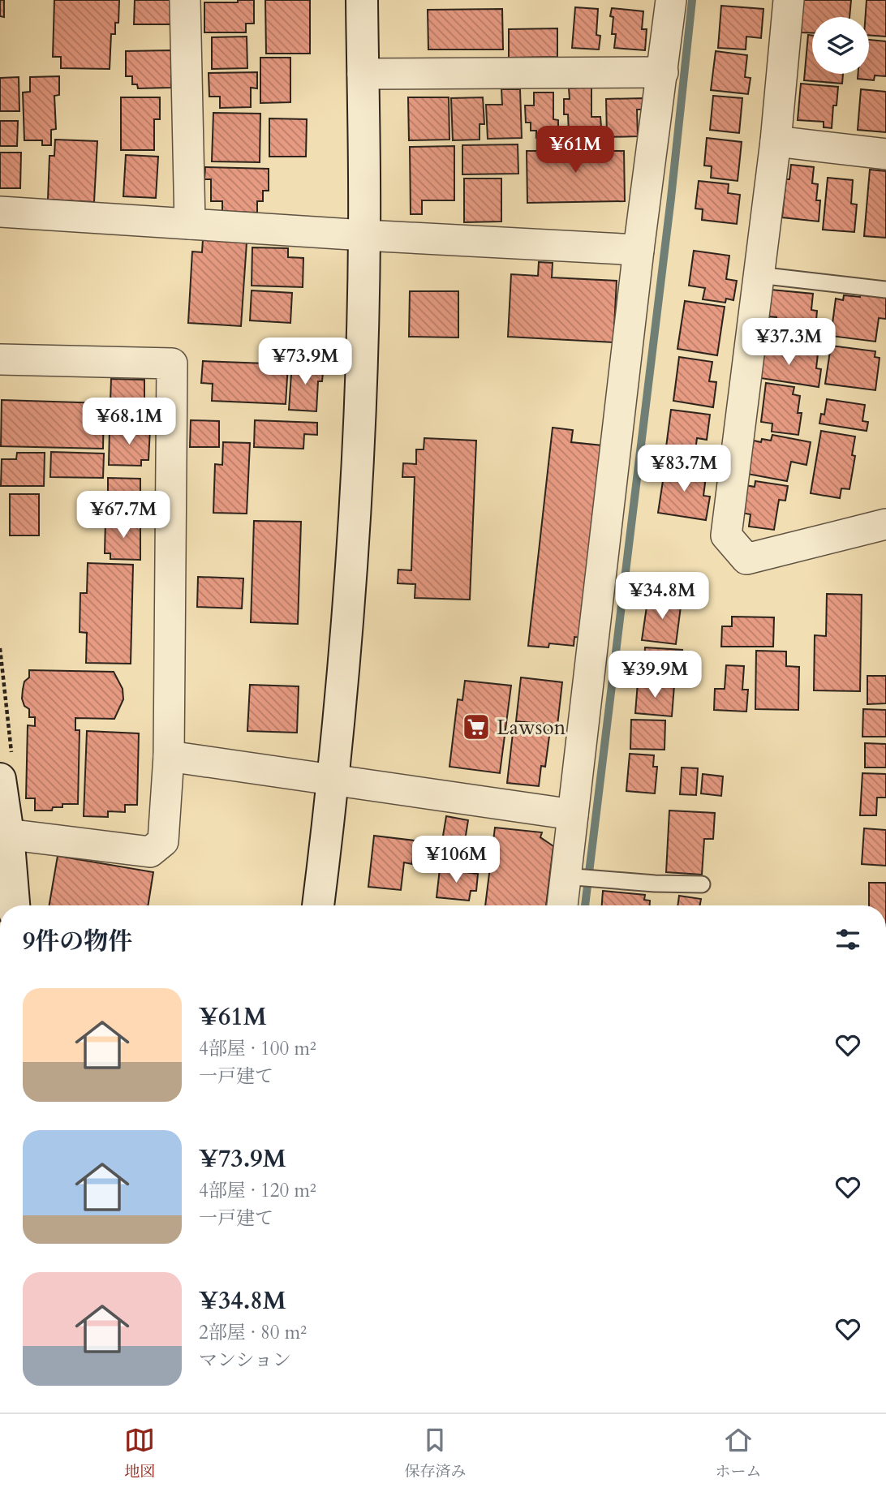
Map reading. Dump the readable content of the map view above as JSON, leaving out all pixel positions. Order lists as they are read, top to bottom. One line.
{"places":{"supermarket":["Lawson"]},"page":{"price":["¥61M","¥37.3M","¥73.9M","¥68.1M","¥83.7M","¥67.7M","¥34.8M","¥39.9M","¥106M"],"heading":"9件の物件","list":[{"name":"¥61M","note":"4部屋 · 100 m² · 一戸建て"},{"name":"¥73.9M","note":"4部屋 · 120 m² · 一戸建て"},{"name":"¥34.8M","note":"2部屋 · 80 m² · マンション"}],"tabs":["地図","保存済み","ホーム"]}}
